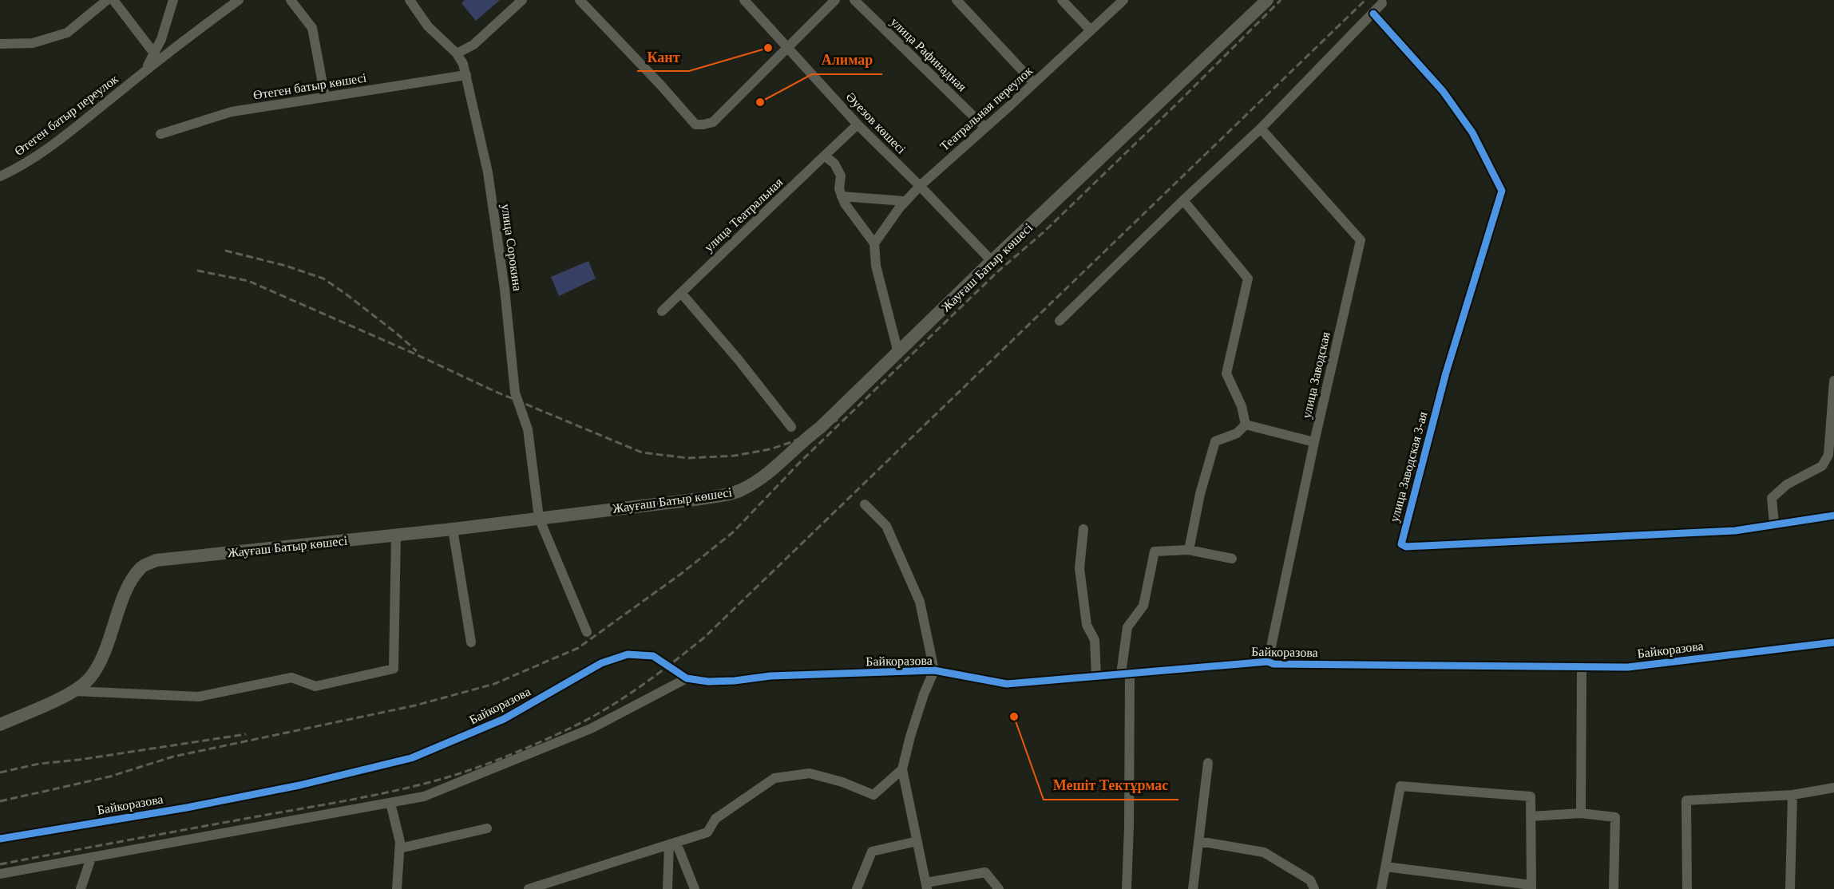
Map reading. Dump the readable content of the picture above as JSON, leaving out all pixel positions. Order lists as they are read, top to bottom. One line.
{"streets":{"main road":["Жауғаш Батыр көшесі"],"street":["улица Рафинадная","Өтеген батыр көшесі","Театральная переулок","Өтеген батыр переулок","Әуезов көшесі","улица Театральная","улица Сорокина","улица Заводская","улица Заводская 3-ая","Байкоразова"]},"crossings":[["улица Рафинадная","Театральная переулок"],["Өтеген батыр көшесі","улица Сорокина"],["Театральная переулок","Әуезов көшесі"],["Әуезов көшесі","улица Театральная"],["Әуезов көшесі","Жауғаш Батыр көшесі"],["улица Сорокина","Жауғаш Батыр көшесі"],["улица Заводская","Байкоразова"]],"places":["Кант","Алимар","Мешіт Тектұрмас"]}
